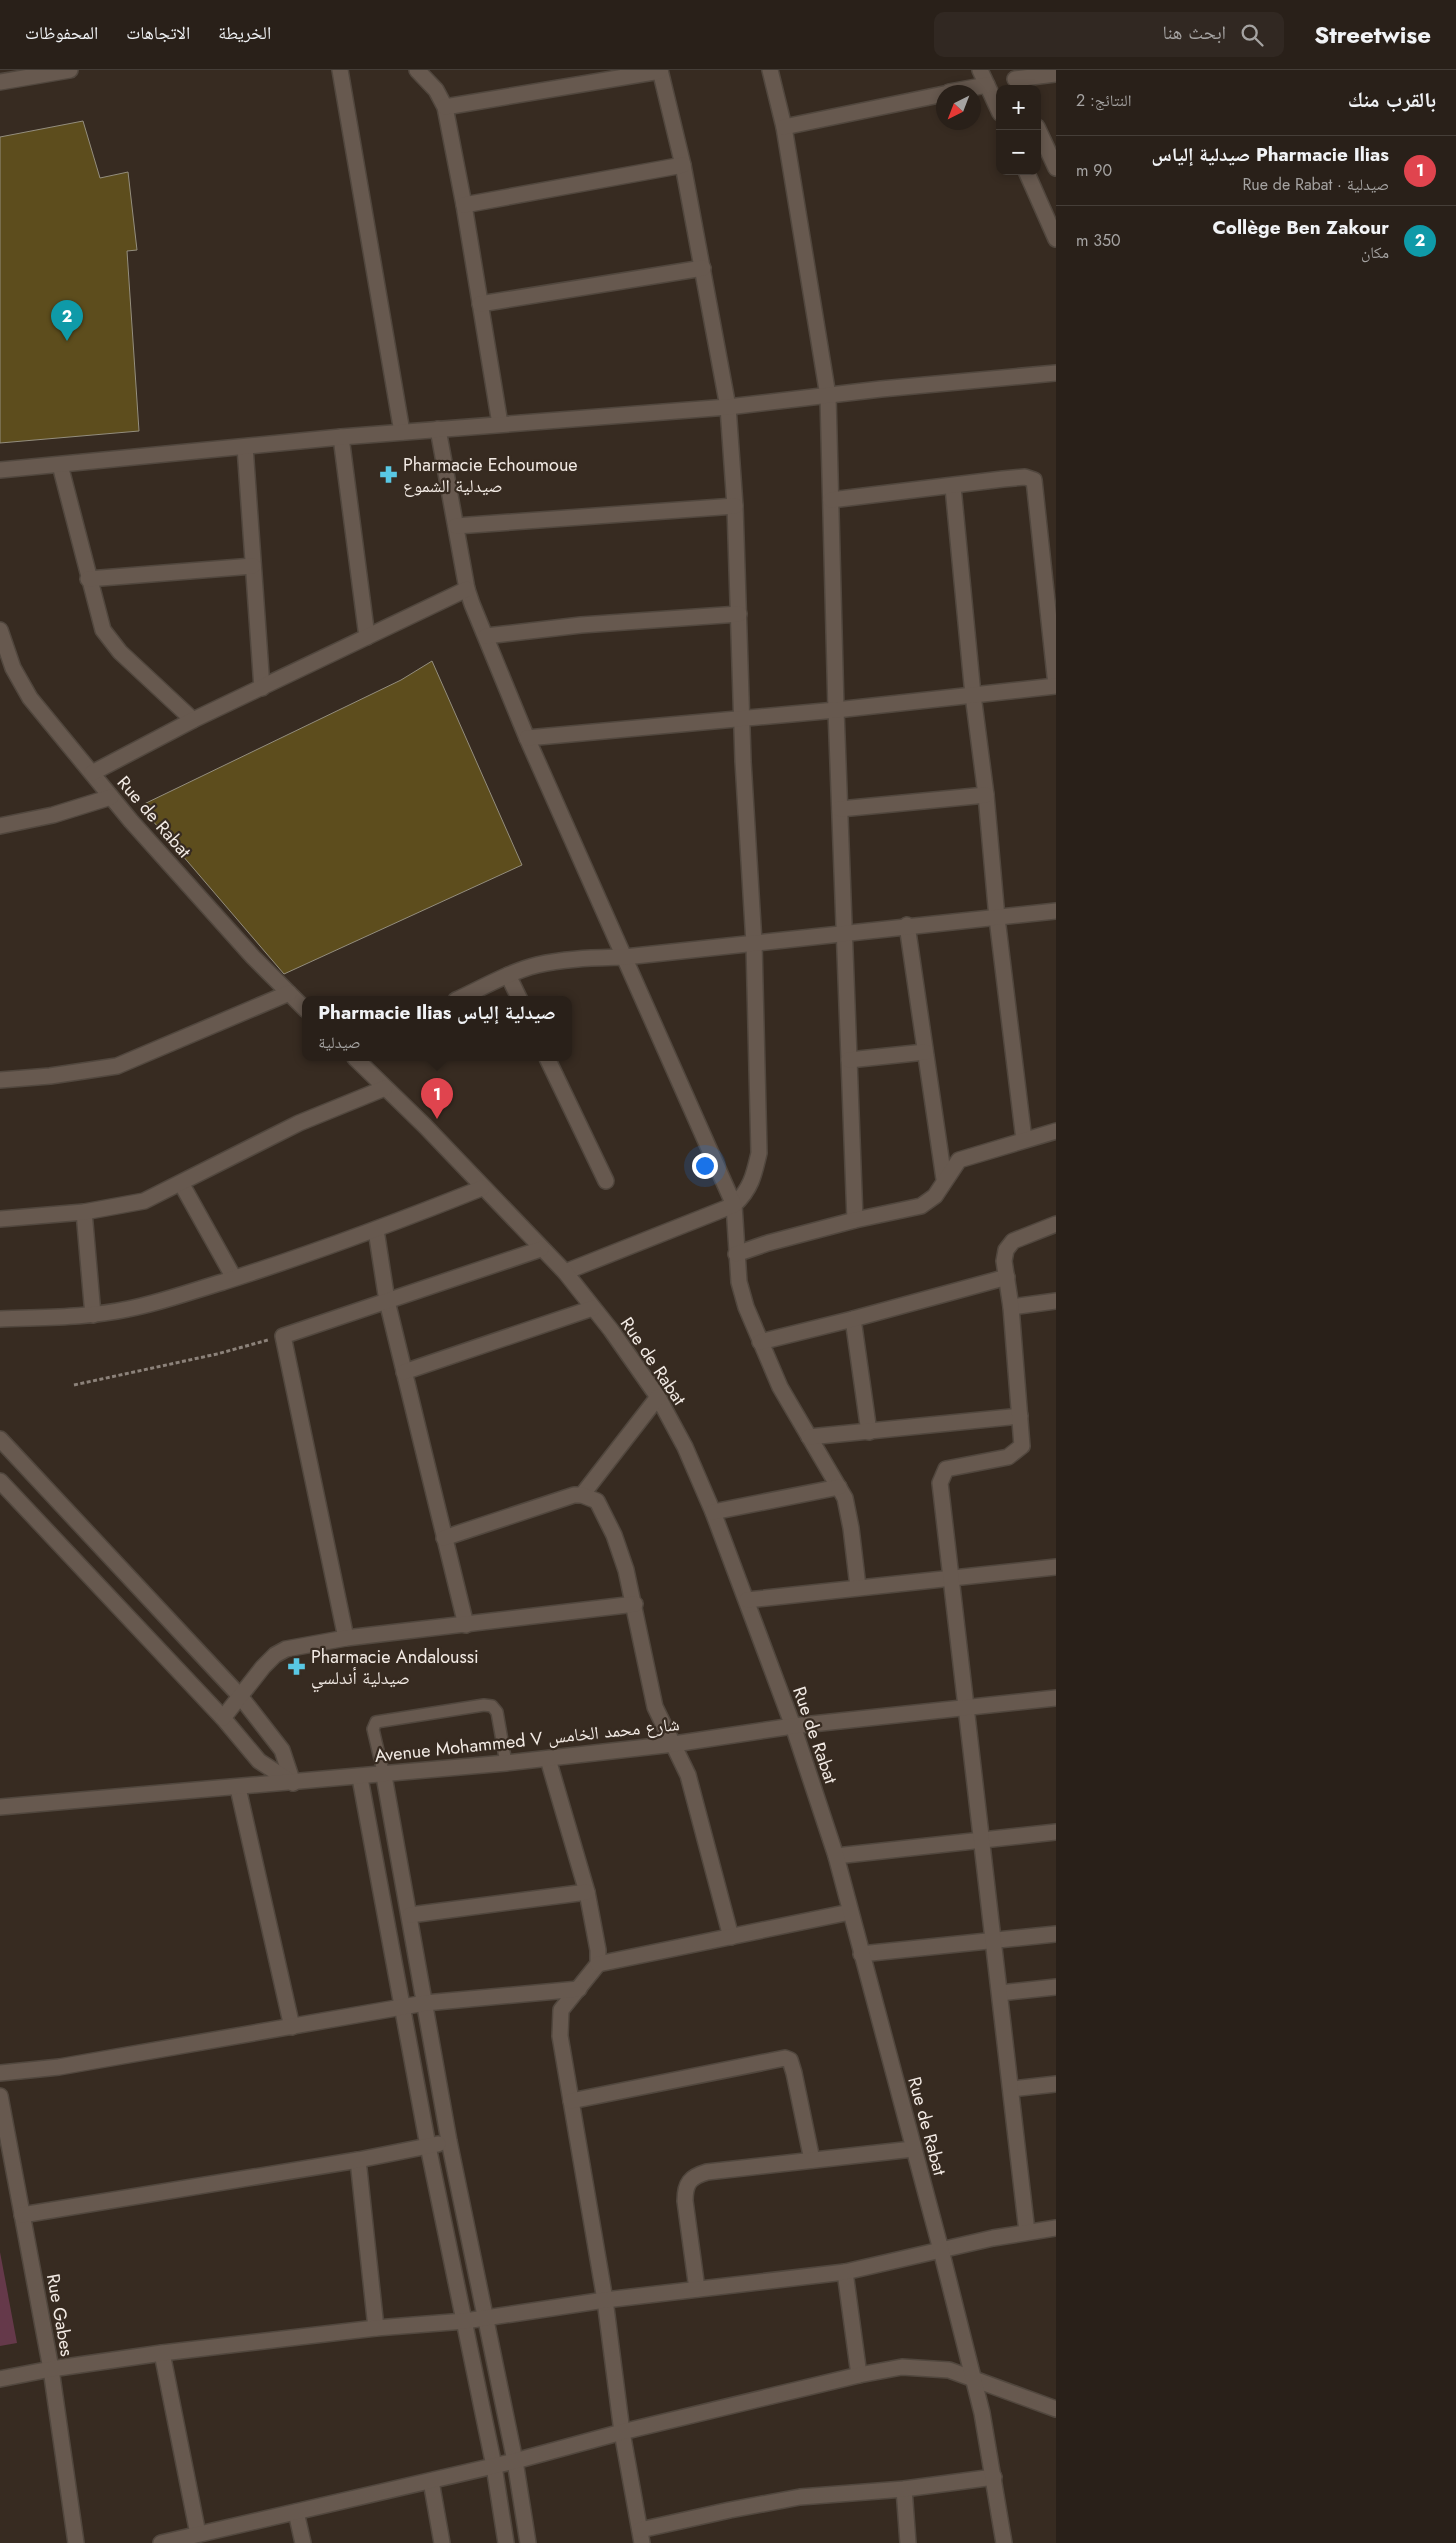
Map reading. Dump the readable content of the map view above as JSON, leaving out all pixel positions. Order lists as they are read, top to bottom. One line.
{"streets":{"street":["Rue de Rabat","Avenue Mohammed V شارع محمد الخامس","Rue Gabes"]},"crossings":[["Rue de Rabat","Avenue Mohammed V شارع محمد الخامس"]],"places":{"pharmacy":["Pharmacie Echoumoue صيدلية الشموع","Pharmacie Andaloussi صيدلية أندلسي"]},"north":"bottom left","page":{"header":"Streetwise","search":"ابحث هنا","nav":["الخريطة","الاتجاهات","المحفوظات"],"heading":["بالقرب منك","النتائج: 2"],"map_buttons":["+","−"],"list":[{"mark":"1","name":"Pharmacie Ilias صيدلية إلياس","note":"صيدلية · Rue de Rabat","value":"90 m"},{"mark":"2","name":"Collège Ben Zakour","note":"مكان","value":"350 m"}],"pins":["2","1"],"popup":["Pharmacie Ilias صيدلية إلياس","صيدلية"]}}
